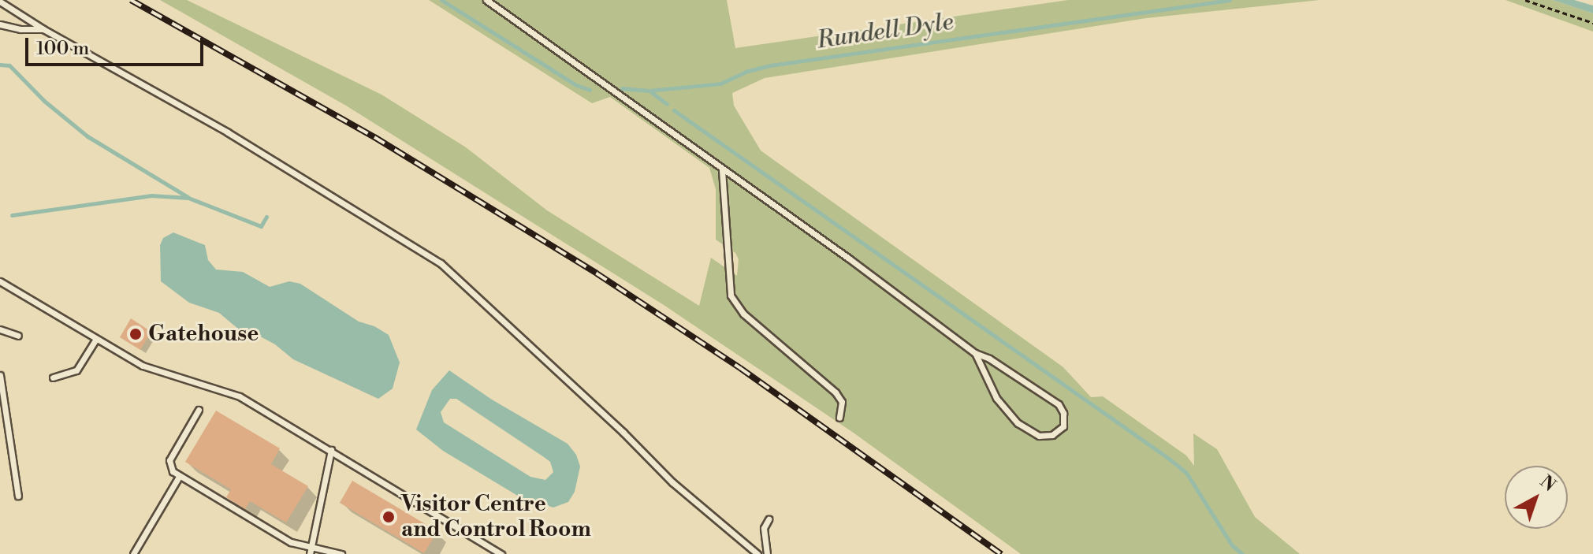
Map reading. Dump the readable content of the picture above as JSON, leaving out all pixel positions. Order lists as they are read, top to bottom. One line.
{"water":["Rundell Dyle"],"places":["Gatehouse","Visitor Centre and Control Room"],"scale_bar":"100 m","north":"top right"}
